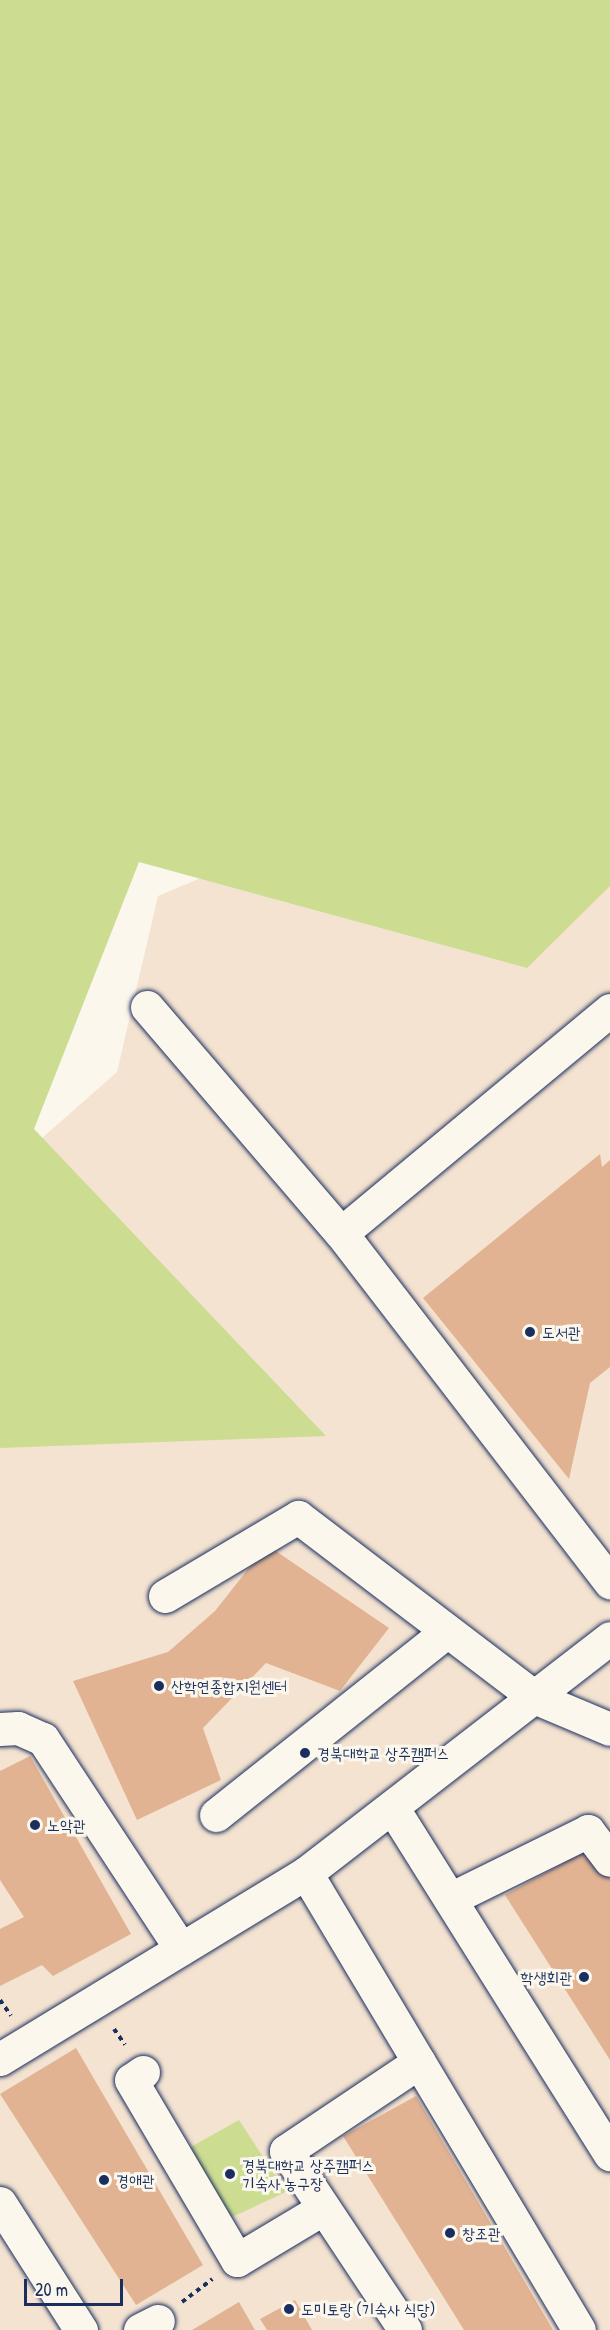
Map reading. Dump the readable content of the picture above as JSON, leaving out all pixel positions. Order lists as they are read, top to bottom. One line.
{"places":["도서관","산학연종합지원센터","경북대학교 상주캠퍼스","노악관","학생회관","경북대학교 상주캠퍼스 기숙사 농구장","경애관","창조관","도미토랑 (기숙사 식당)"],"scale_bar":"20 m"}
